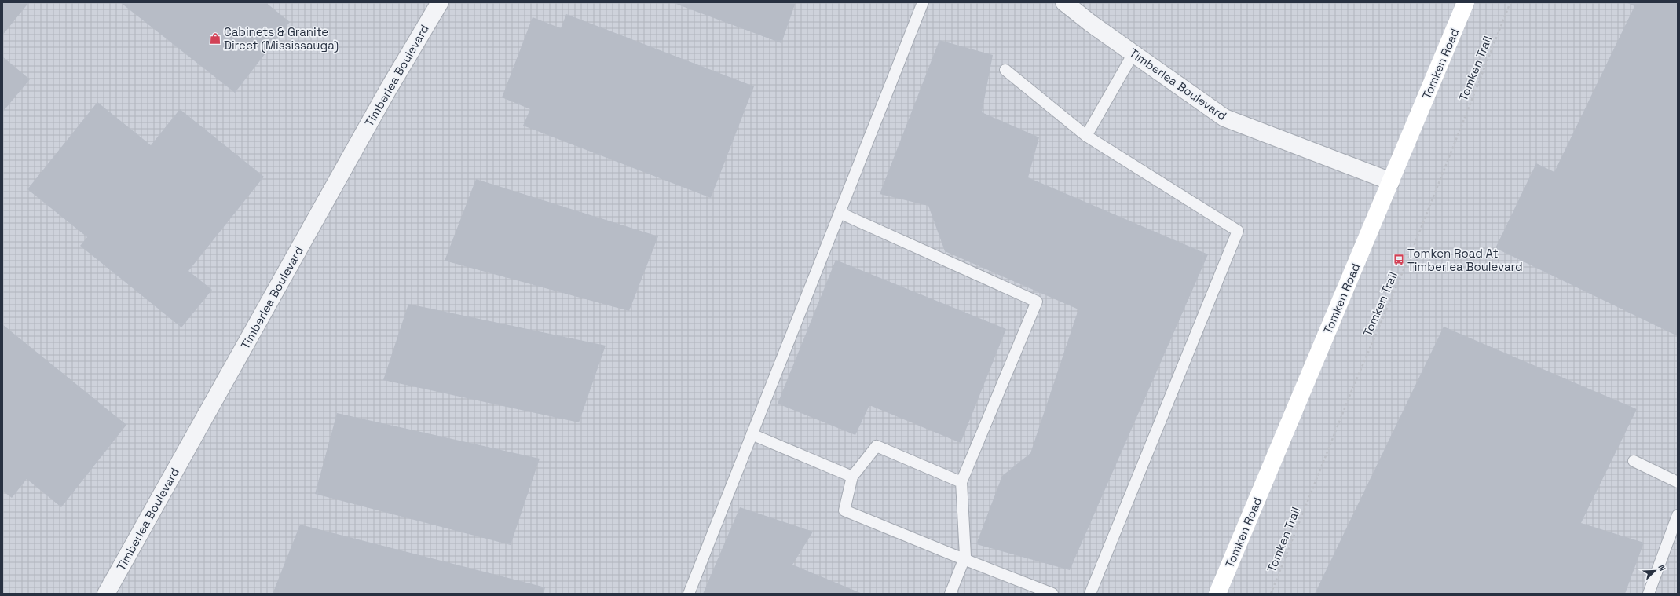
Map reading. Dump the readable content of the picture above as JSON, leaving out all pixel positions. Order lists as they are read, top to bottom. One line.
{"streets":{"main road":["Tomken Road"],"street":["Timberlea Boulevard"],"path":["Tomken Trail"]},"crossings":[["Tomken Road","Timberlea Boulevard"]],"places":{"shop":["Cabinets & Granite Direct (Mississauga)"],"bus stop":["Tomken Road At Timberlea Boulevard"]},"north":"top right"}
